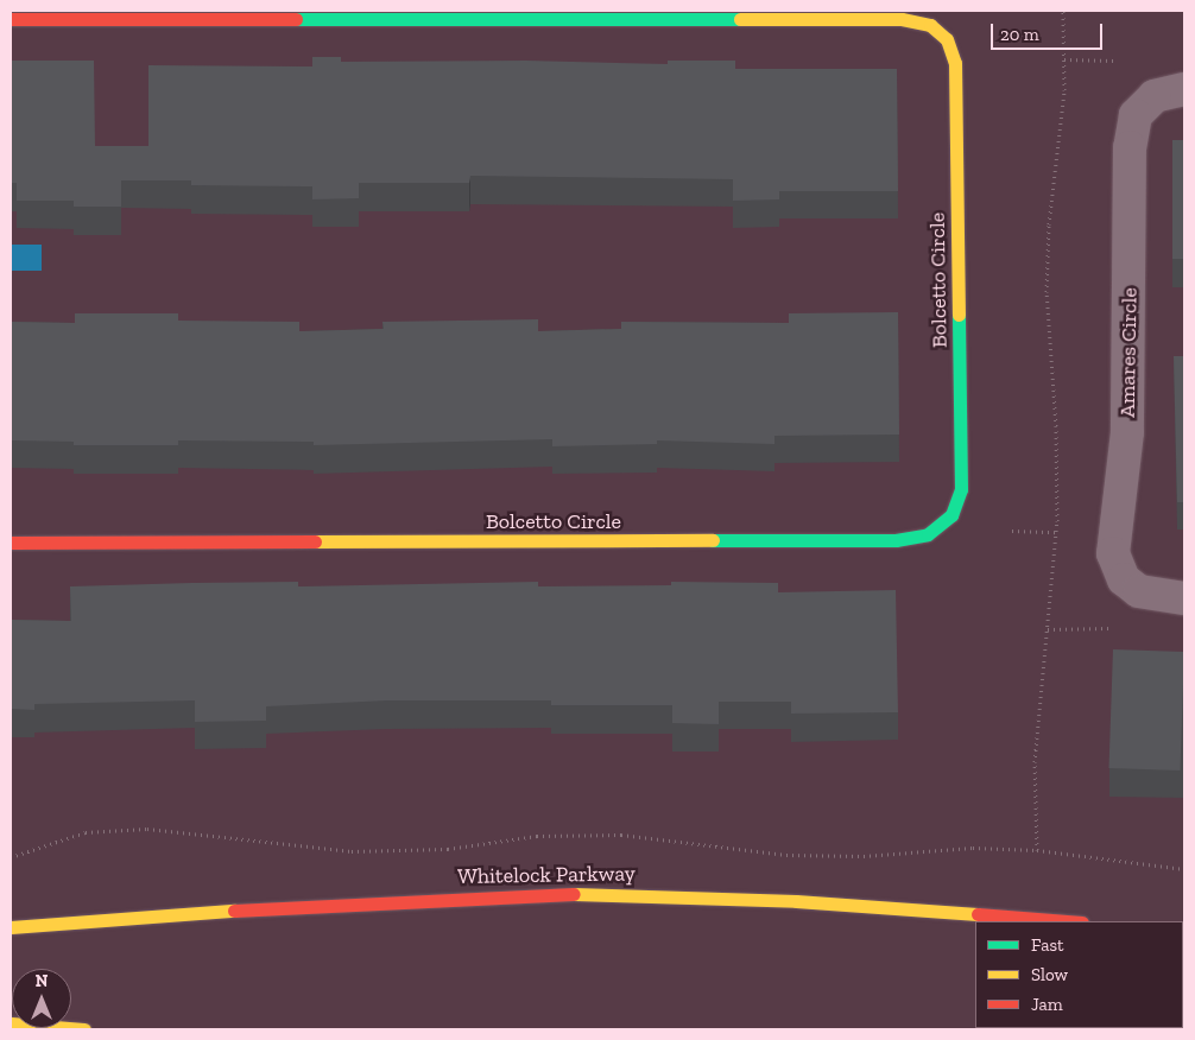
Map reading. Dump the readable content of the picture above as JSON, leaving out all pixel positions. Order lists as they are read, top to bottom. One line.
{"streets":{"street":["Bolcetto Circle","Amares Circle","Whitelock Parkway"]},"legend":["Fast","Slow","Jam"],"scale_bar":"20 m","north":"top"}
